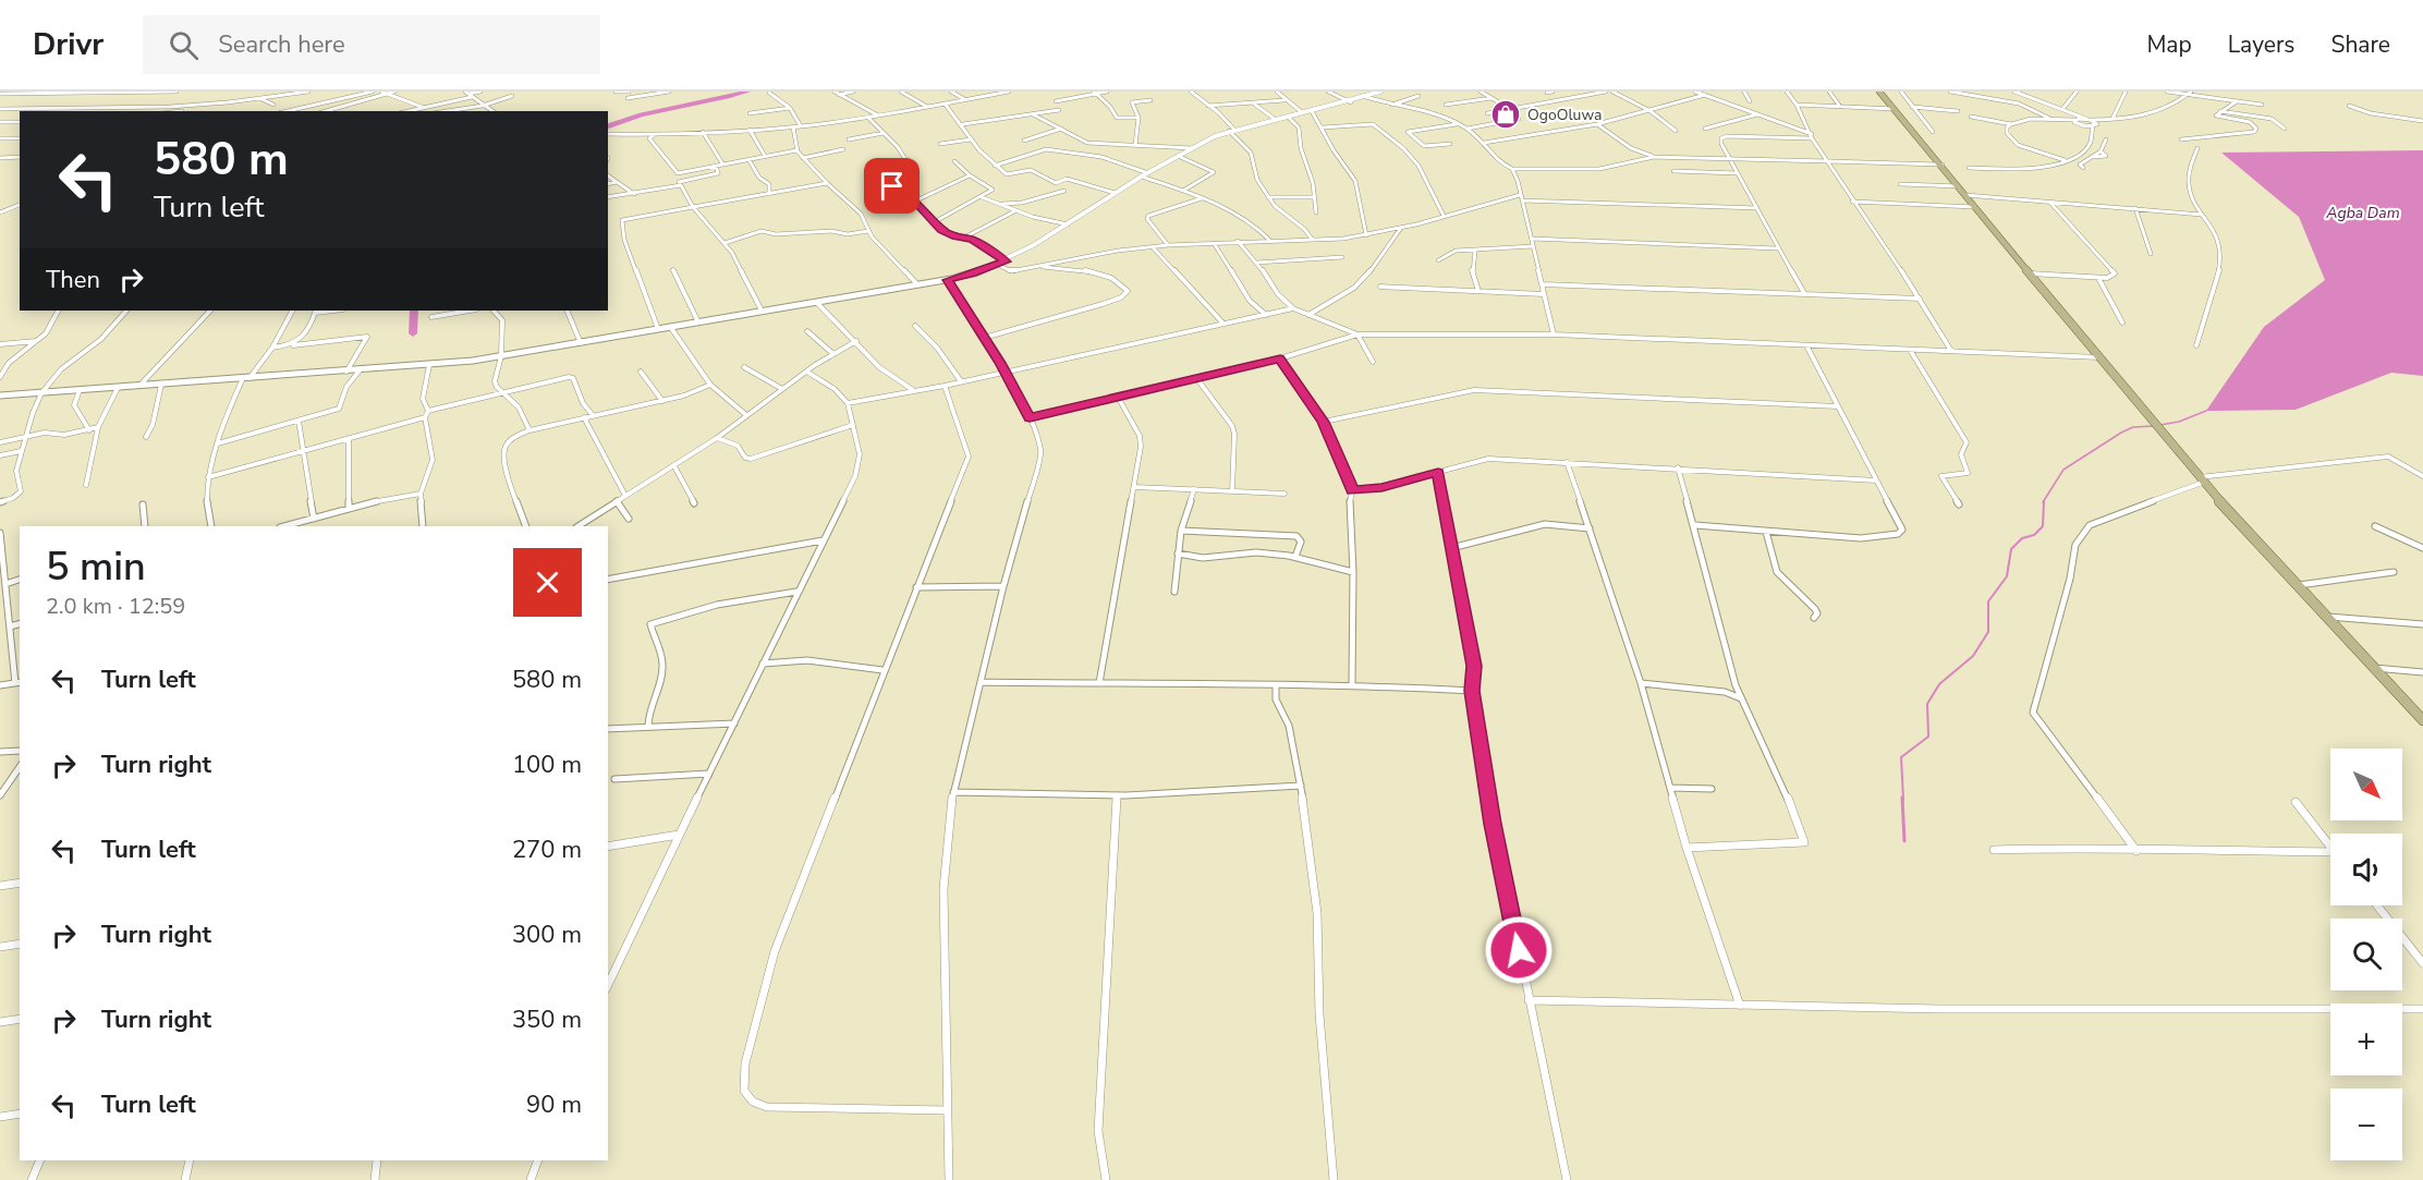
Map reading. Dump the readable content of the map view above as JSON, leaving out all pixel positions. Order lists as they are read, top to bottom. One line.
{"water":["Agba Dam"],"places":{"shop":["OgoOluwa"]},"north":"bottom right","page":{"header":"Drivr","search":"Search here","nav":["Map","Layers","Share"],"turn":["580 m","Turn left"],"then":"Then","heading":["5 min","2.0 km · 12:59"],"list":[{"name":"Turn left","value":"580 m"},{"name":"Turn right","value":"100 m"},{"name":"Turn left","value":"270 m"},{"name":"Turn right","value":"300 m"},{"name":"Turn right","value":"350 m"},{"name":"Turn left","value":"90 m"}],"map_buttons":["+","−"]}}
